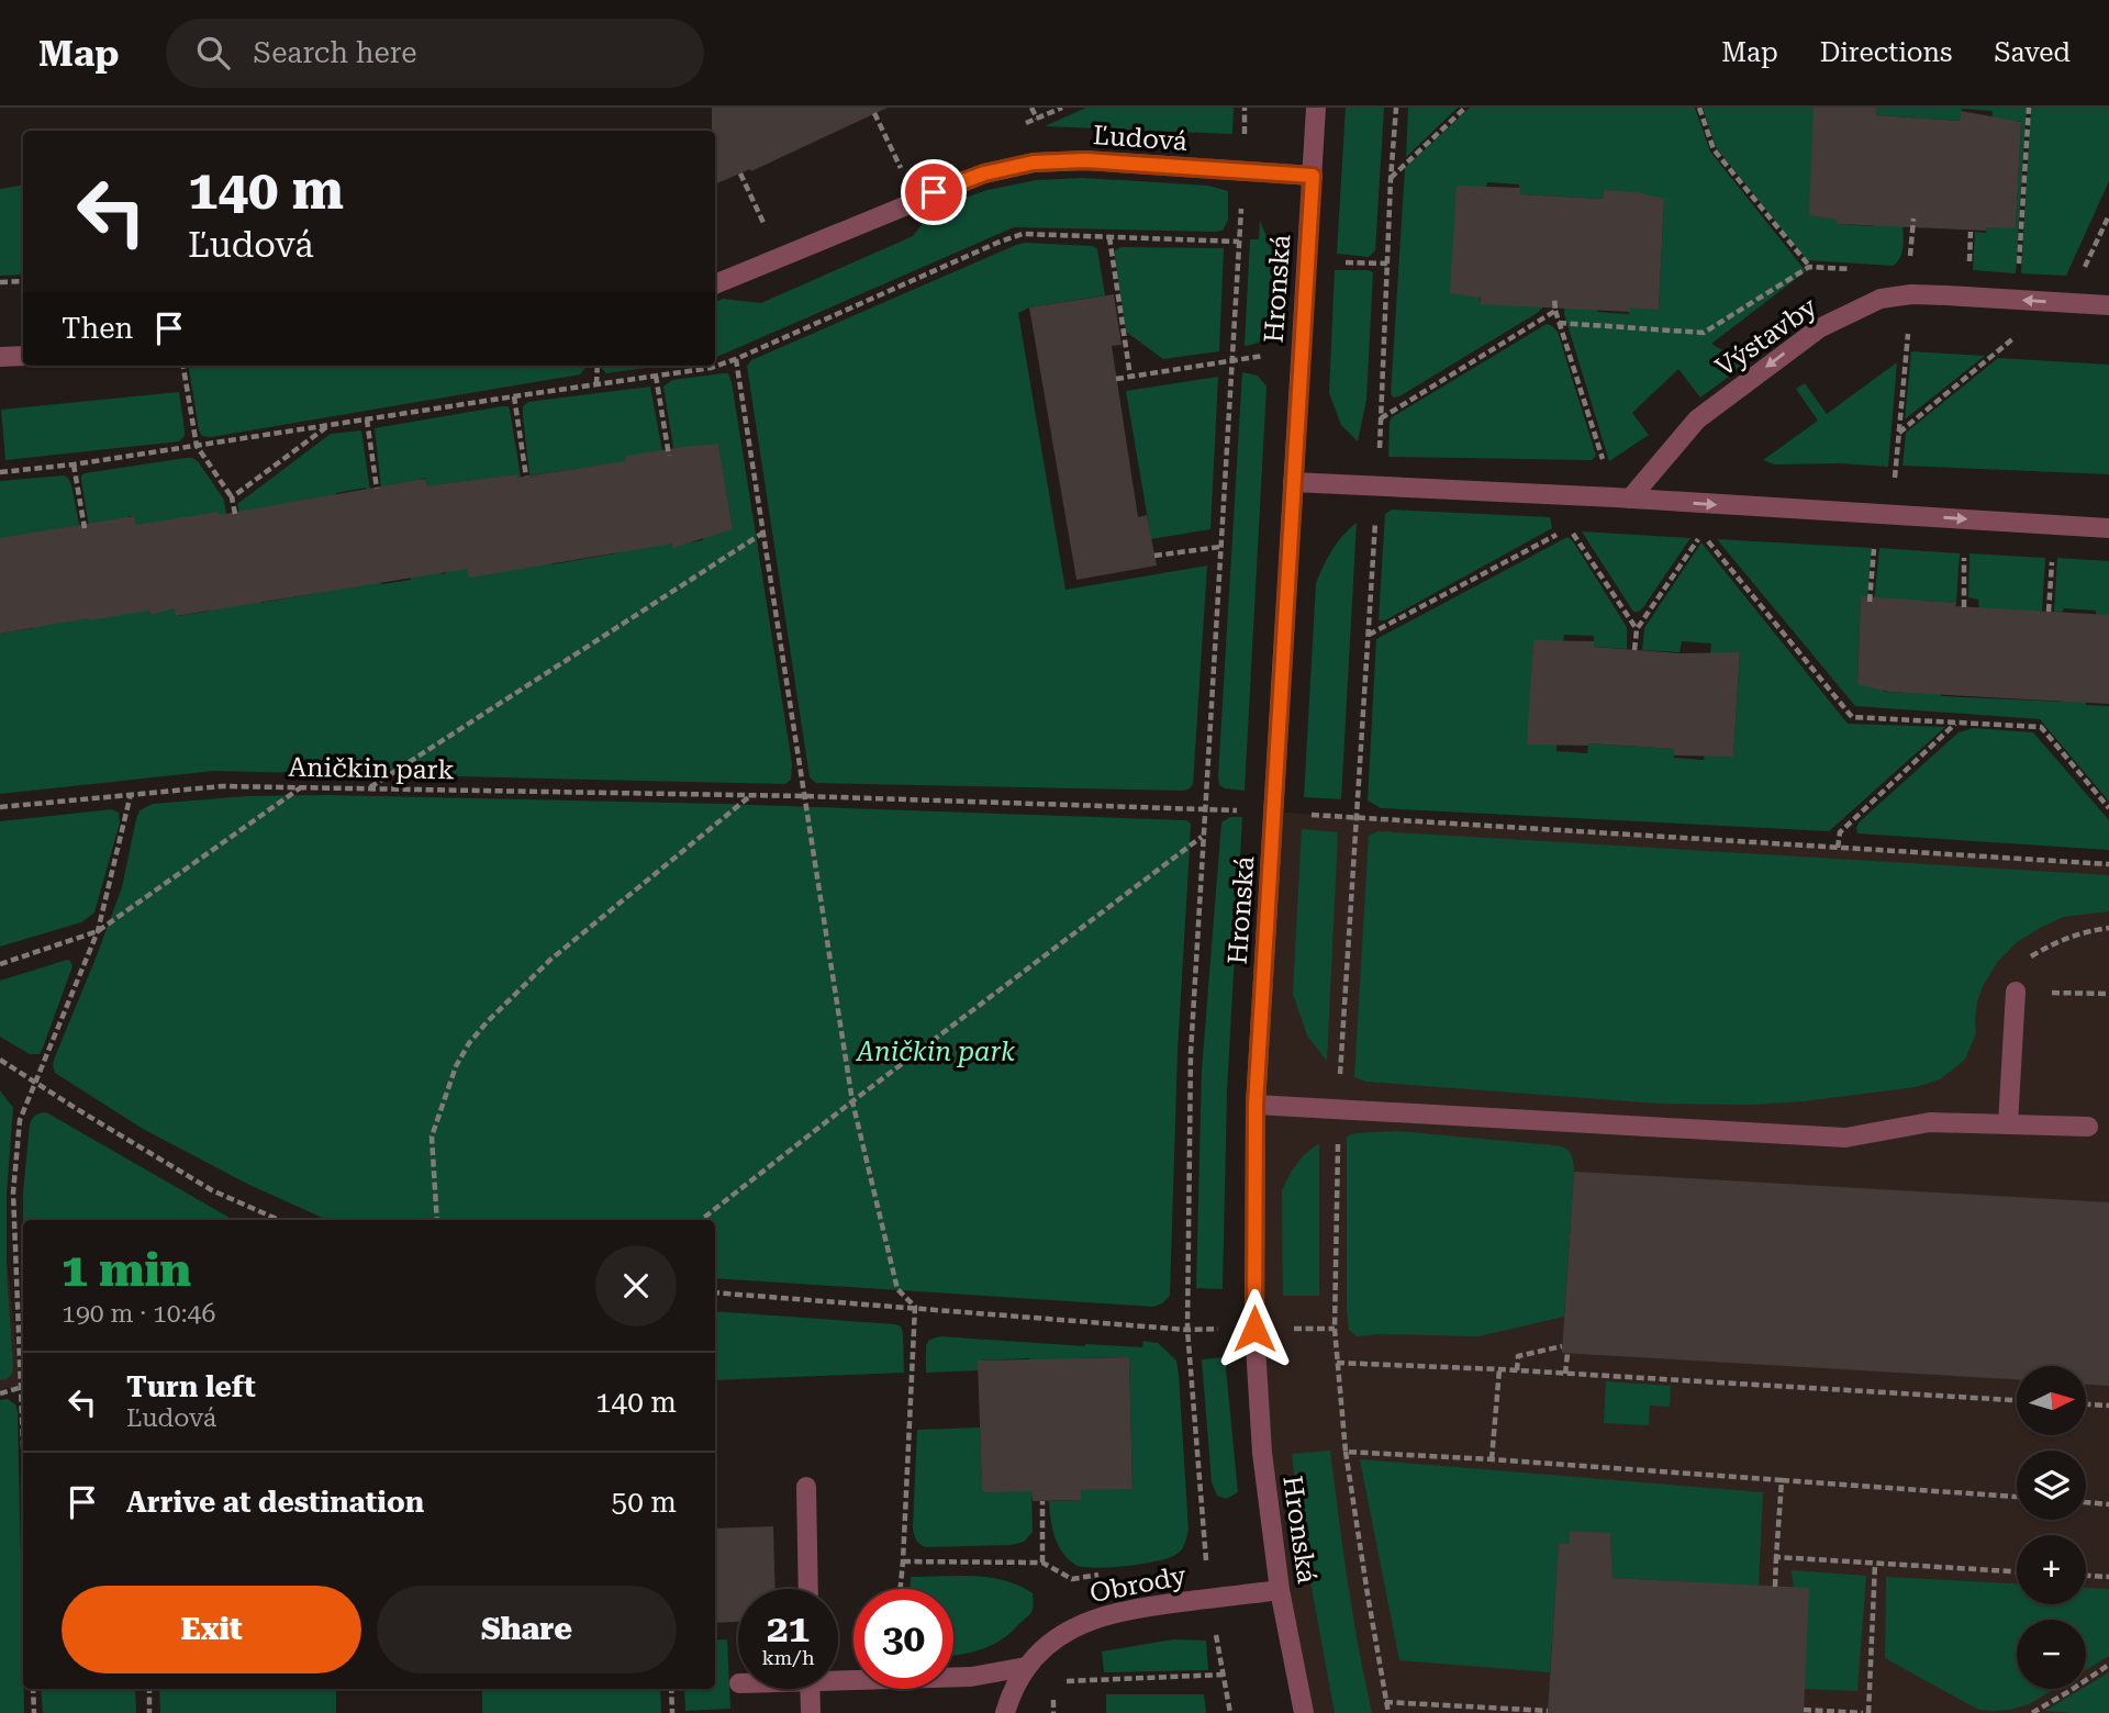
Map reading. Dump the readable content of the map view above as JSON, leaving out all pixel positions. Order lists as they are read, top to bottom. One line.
{"streets":{"street":["Ľudová","Hronská","Výstavby","Obrody"],"path":["Aničkin park"]},"crossings":[["Ľudová","Hronská"],["Hronská","Obrody"]],"one_way":["Výstavby"],"parks":["Aničkin park"],"north":"right","page":{"header":"Map","search":"Search here","nav":["Map","Directions","Saved"],"turn":["140 m","Ľudová"],"then":"Then","heading":["1 min","190 m · 10:46"],"list":[{"name":"Turn left","note":"Ľudová","value":"140 m"},{"name":"Arrive at destination","value":"50 m"}],"map_buttons":["+","−"],"buttons":["Exit","Share"],"speed":"21 km/h","limit":"30"}}
